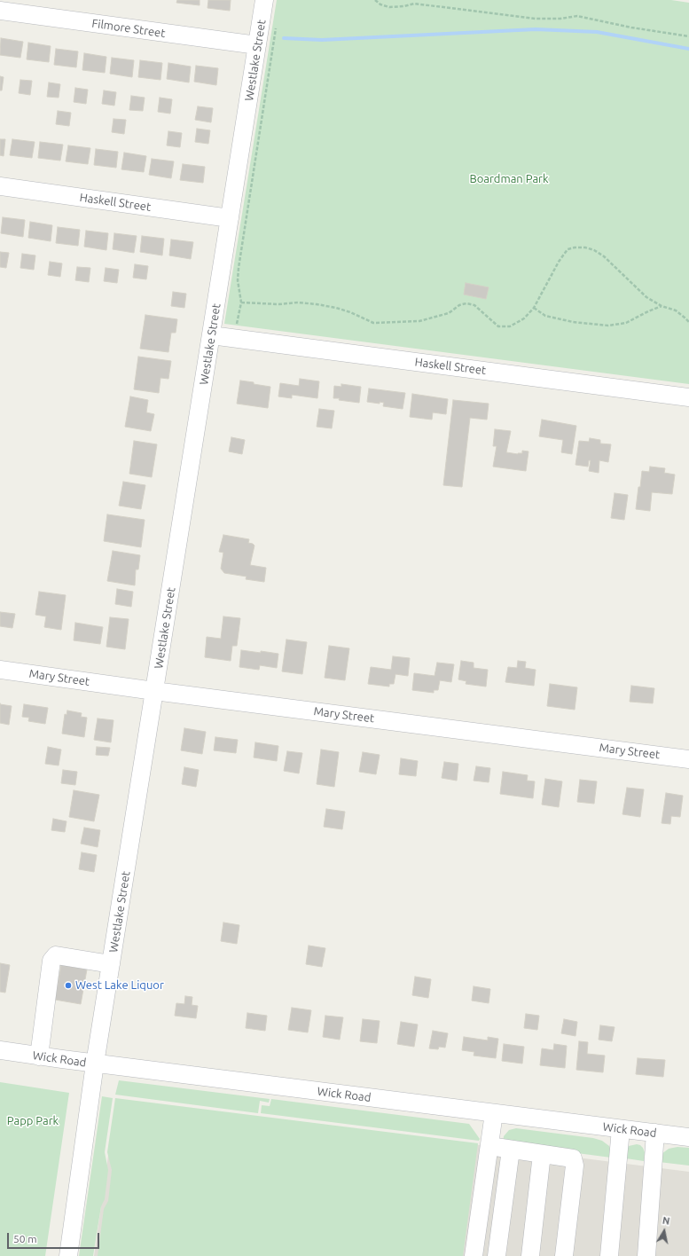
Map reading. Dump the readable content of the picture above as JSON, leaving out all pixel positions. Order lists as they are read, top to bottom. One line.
{"streets":{"street":["Filmore Street","Westlake Street","Haskell Street","Mary Street","Wick Road"]},"crossings":[["Filmore Street","Westlake Street"],["Westlake Street","Haskell Street"],["Westlake Street","Mary Street"],["Westlake Street","Wick Road"]],"parks":["Boardman Park","Papp Park"],"places":["West Lake Liquor"],"scale_bar":"50 m","north":"top"}
